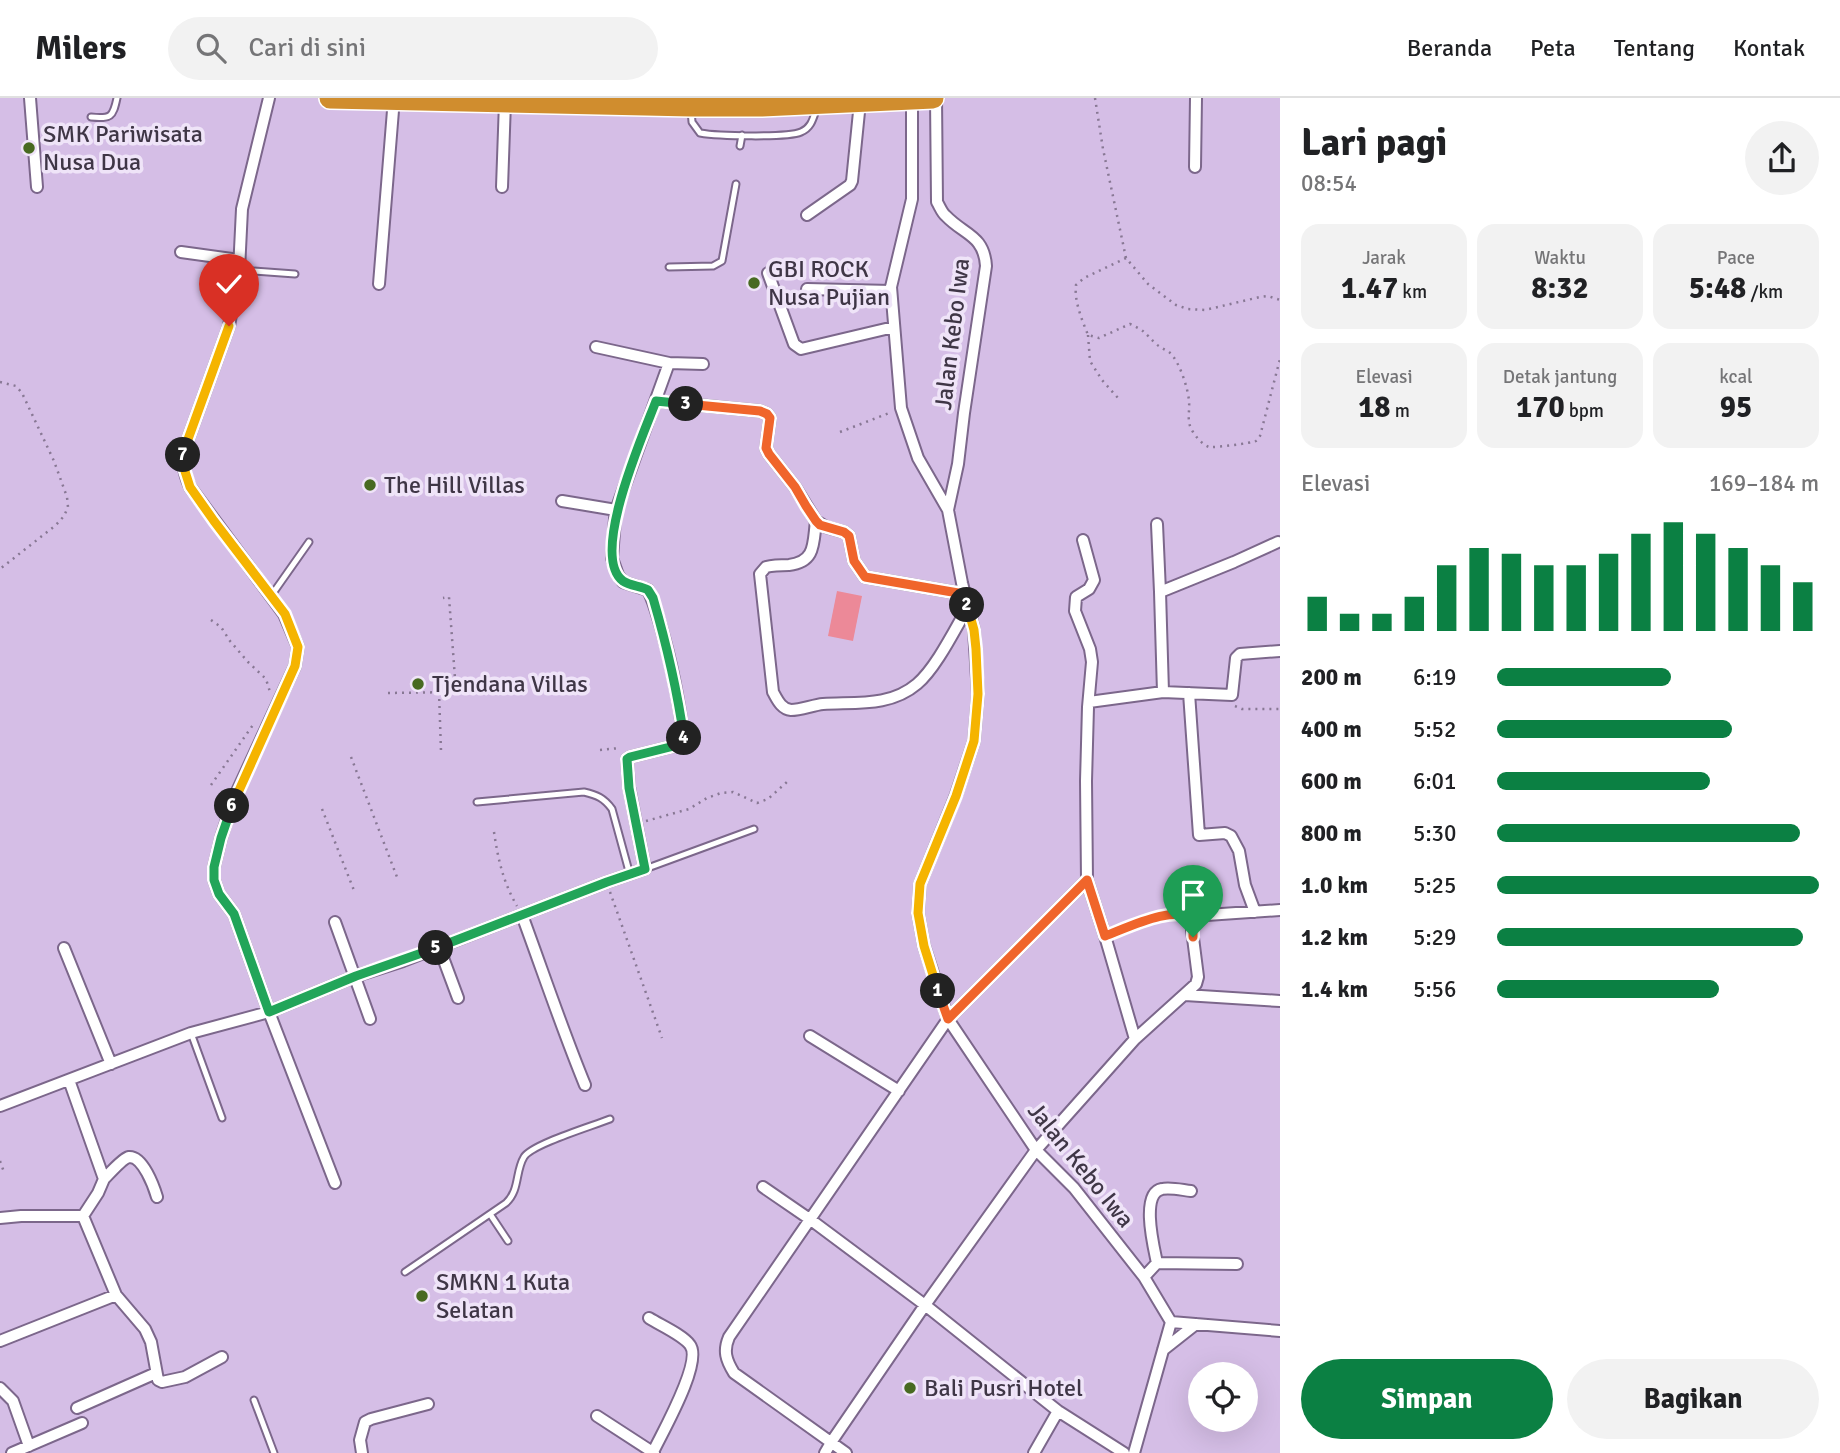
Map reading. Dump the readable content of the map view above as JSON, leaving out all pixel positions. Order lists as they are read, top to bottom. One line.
{"streets":{"street":["Jalan Kebo Iwa"]},"places":["SMK Pariwisata Nusa Dua","GBI ROCK Nusa Pujian","The Hill Villas","Tjendana Villas","SMKN 1 Kuta Selatan","Bali Pusri Hotel"],"page":{"header":"Milers","search":"Cari di sini","nav":["Beranda","Peta","Tentang","Kontak"],"heading":["Lari pagi","08:54"],"stats":[["Jarak","1.47 km"],["Waktu","8:32"],["Pace","5:48 /km"],["Elevasi","18 m"],["Detak jantung","170 bpm"],["kcal","95"]],"pins":["3","7","2","4","6","5","1"],"chart":["Elevasi","169–184 m"],"list":[{"name":"200 m","note":"6:19"},{"name":"400 m","note":"5:52"},{"name":"600 m","note":"6:01"},{"name":"800 m","note":"5:30"},{"name":"1.0 km","note":"5:25"},{"name":"1.2 km","note":"5:29"},{"name":"1.4 km","note":"5:56"}],"buttons":["Simpan","Bagikan"]}}
